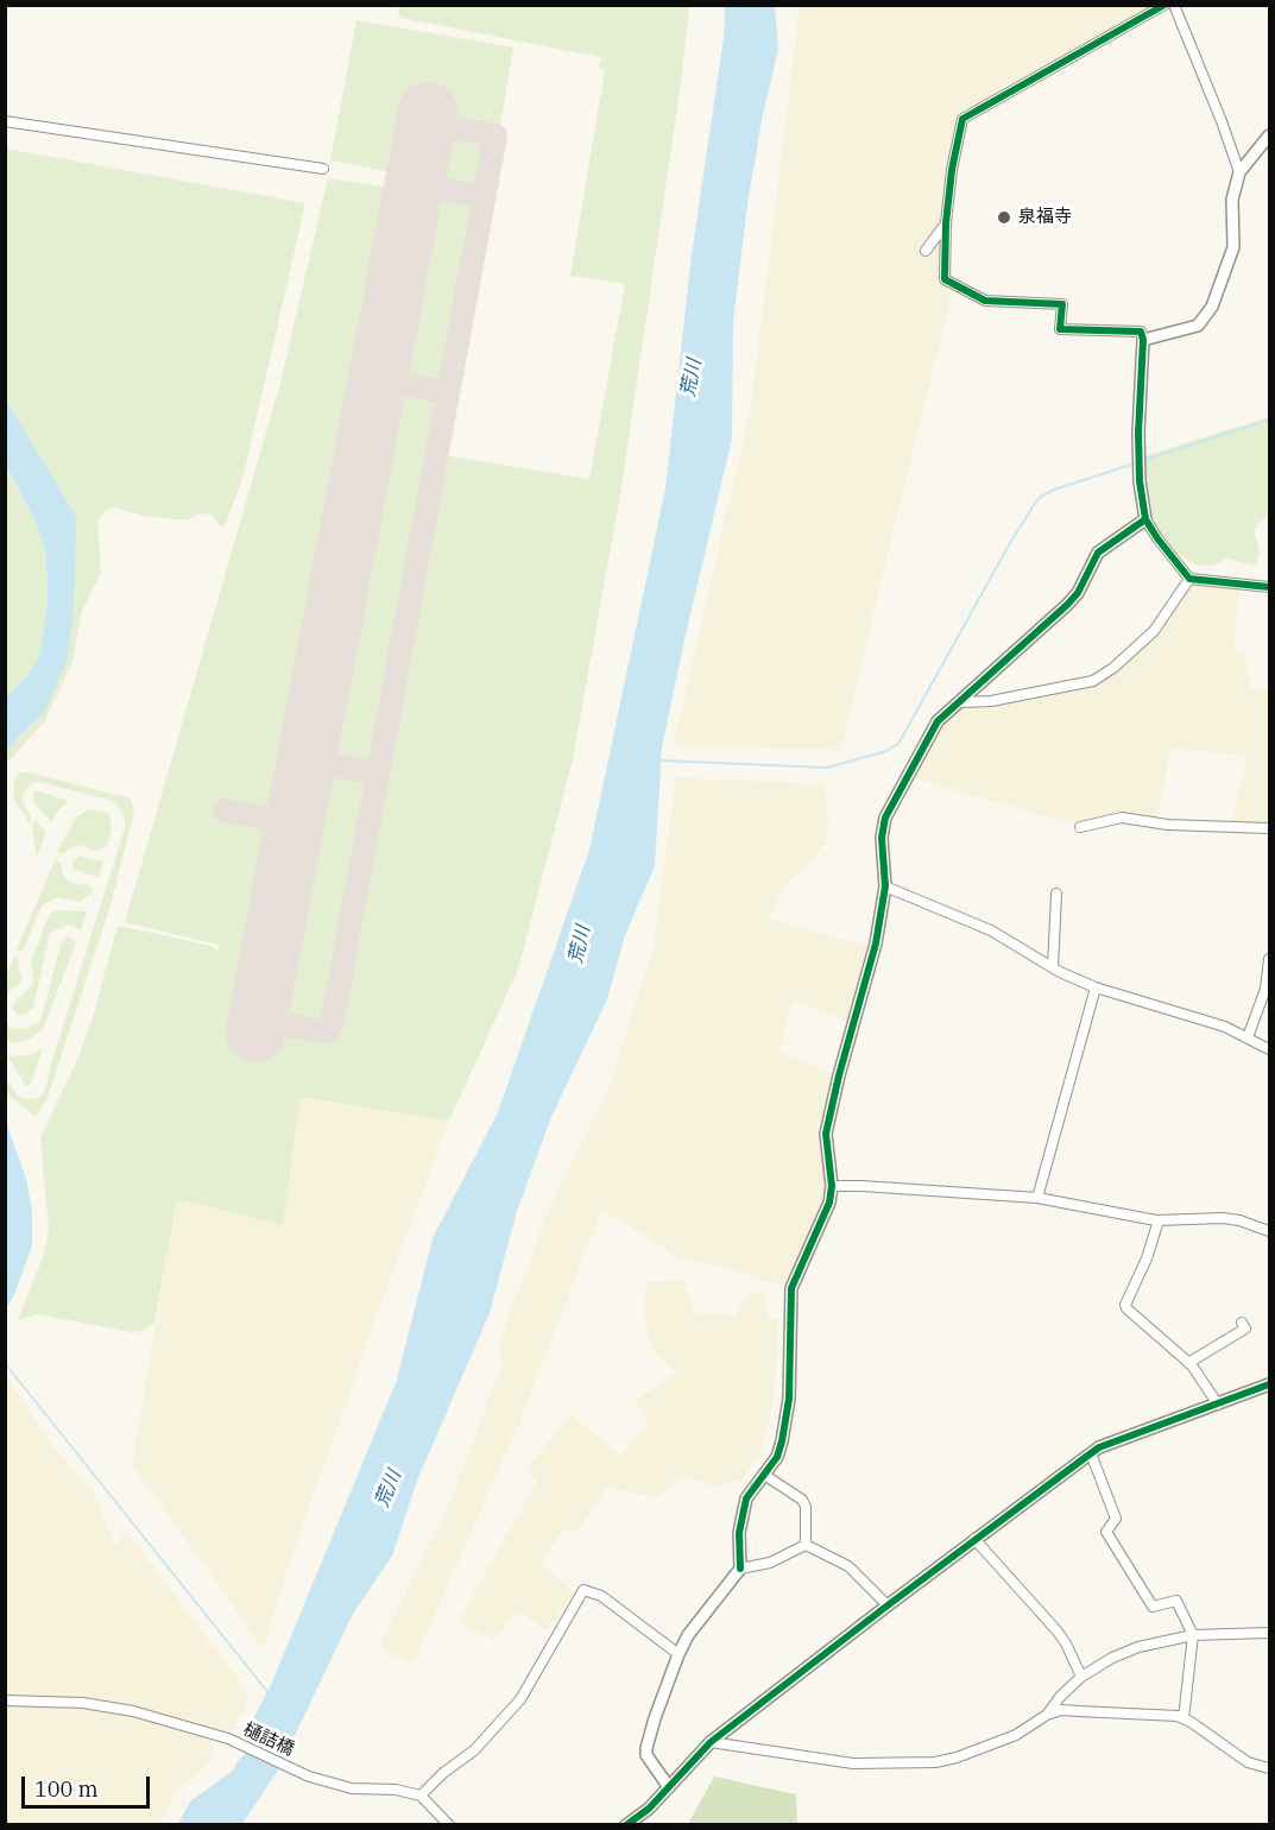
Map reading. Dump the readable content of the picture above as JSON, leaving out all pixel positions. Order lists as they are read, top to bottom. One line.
{"streets":{"street":["樋詰橋"]},"water":["荒川"],"places":["泉福寺"],"scale_bar":"100 m"}
